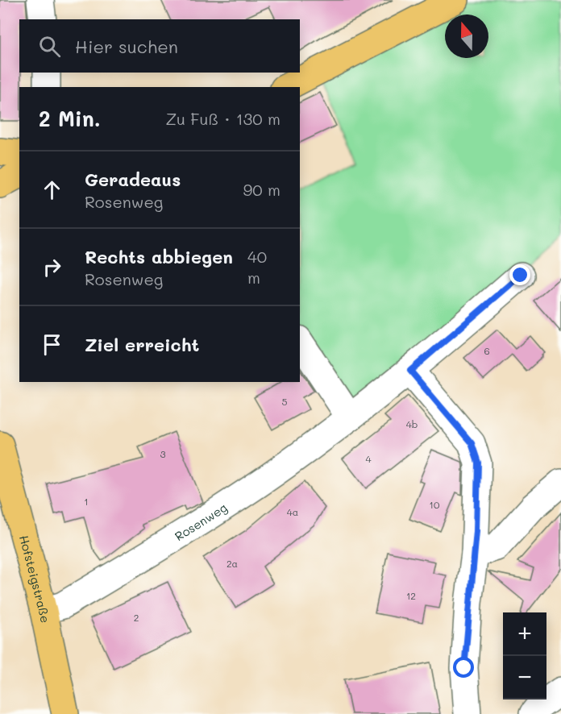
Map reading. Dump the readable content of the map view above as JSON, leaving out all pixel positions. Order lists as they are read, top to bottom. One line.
{"streets":{"main road":["Hofsteigstraße"],"street":["Rosenweg"]},"crossings":[["Rosenweg","Hofsteigstraße"]],"house_numbers":["6","5","4b","3","4","1","10","4a","2a","12","2"],"north":"top","page":{"search":"Hier suchen","heading":["2 Min.","Zu Fuß · 130 m"],"list":[["Geradeaus","Rosenweg","90 m"],["Rechts abbiegen","Rosenweg","40 m"],"Ziel erreicht"],"map_buttons":["+","−"]}}
